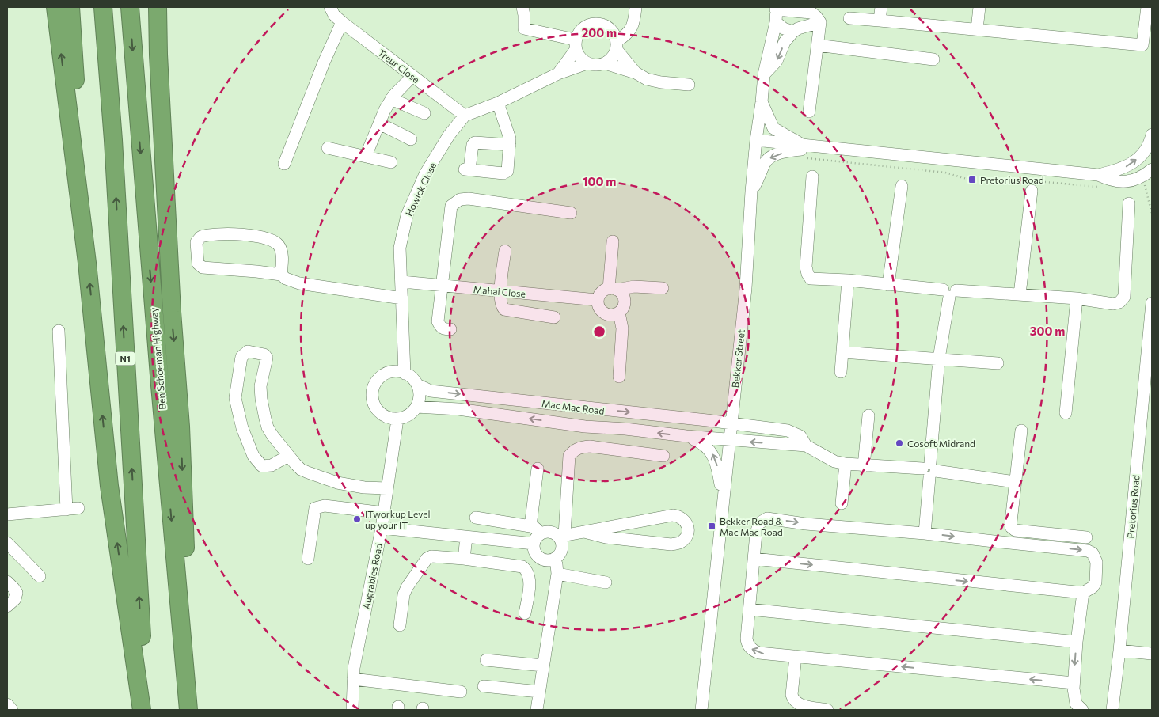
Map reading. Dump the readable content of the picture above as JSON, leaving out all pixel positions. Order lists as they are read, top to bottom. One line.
{"streets":{"highway":["N1","Ben Schoeman Highway"],"street":["Treur Close","Howick Close","Mahai Close","Bekker Street","Mac Mac Road","Pretorius Road","Augrabies Road"]},"crossings":[["Treur Close","Howick Close"],["Howick Close","Mahai Close"],["Howick Close","Mac Mac Road"],["Howick Close","Augrabies Road"],["Bekker Street","Mac Mac Road"],["Mac Mac Road","Augrabies Road"]],"places":{"transit":["Pretorius Road","Bekker Road & Mac Mac Road"],"other":["Cosoft Midrand","ITworkup Level up your IT"]},"rings":["200 m","100 m","300 m"]}
